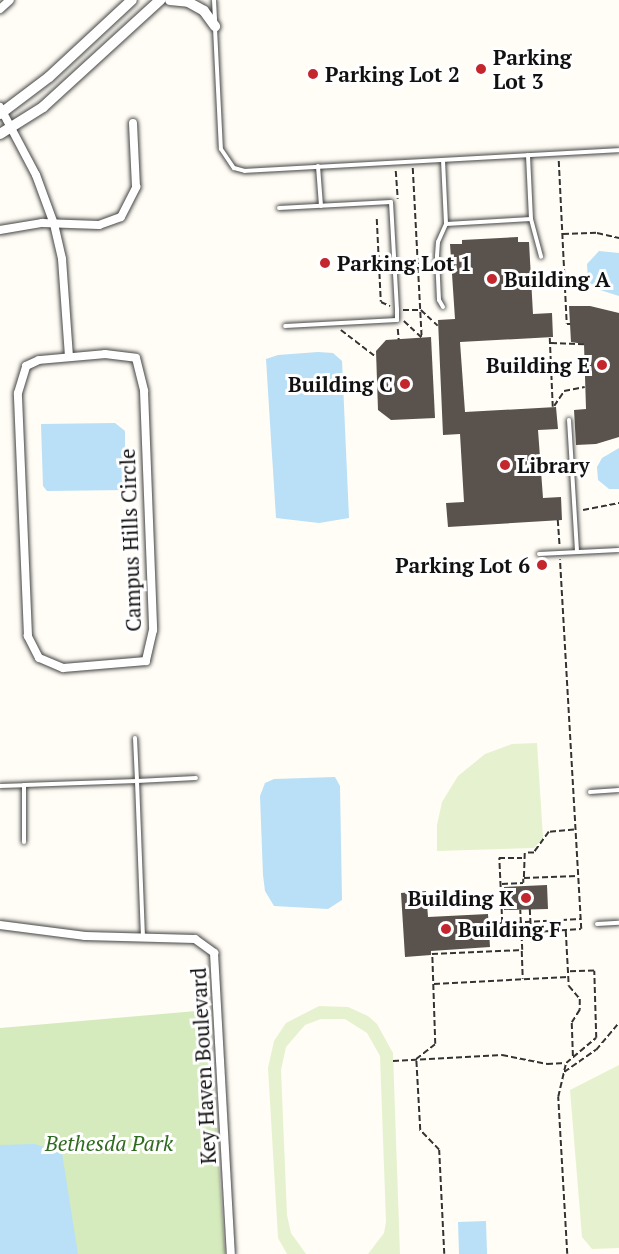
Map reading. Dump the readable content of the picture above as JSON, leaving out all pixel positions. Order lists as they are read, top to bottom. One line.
{"streets":{"street":["Campus Hills Circle","Key Haven Boulevard"]},"parks":["Bethesda Park"],"places":["Parking Lot 3","Parking Lot 2","Parking Lot 1","Building A","Building E","Building C","Library","Parking Lot 6","Building K","Building F"]}
